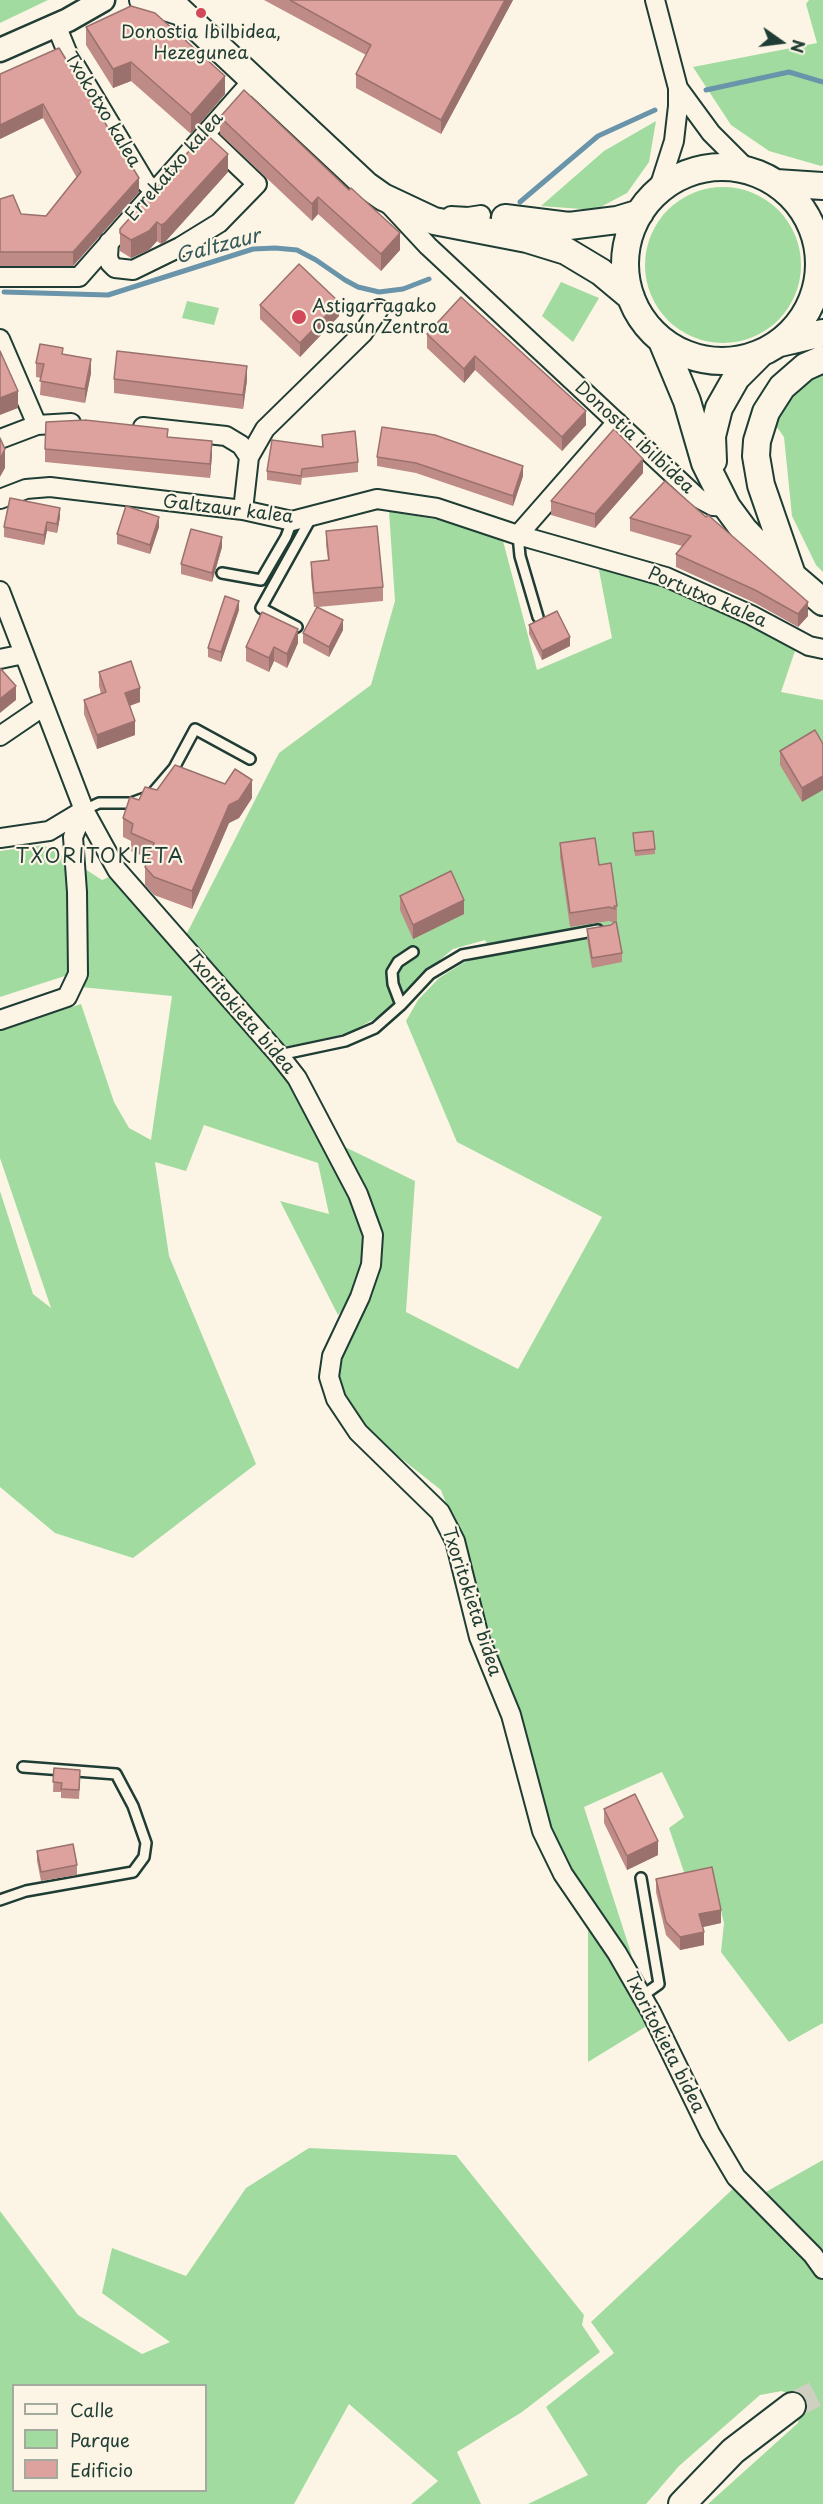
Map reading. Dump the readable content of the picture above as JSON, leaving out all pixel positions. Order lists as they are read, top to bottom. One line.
{"streets":{"main road":["Donostia ibilbidea"],"street":["Txokotxo kalea","Errekatxo kalea","Galtzaur kalea","Portutxo kalea","Txoritokieta bidea"]},"crossings":[["Txokotxo kalea","Errekatxo kalea"],["Errekatxo kalea","Donostia ibilbidea"],["Galtzaur kalea","Portutxo kalea"]],"districts":["TXORITOKIETA"],"water":["Galtzaur"],"places":["Donostia Ibilbidea, Hezegunea","Astigarragako Osasun Zentroa"],"legend":["Calle","Parque","Edificio"],"north":"right"}
